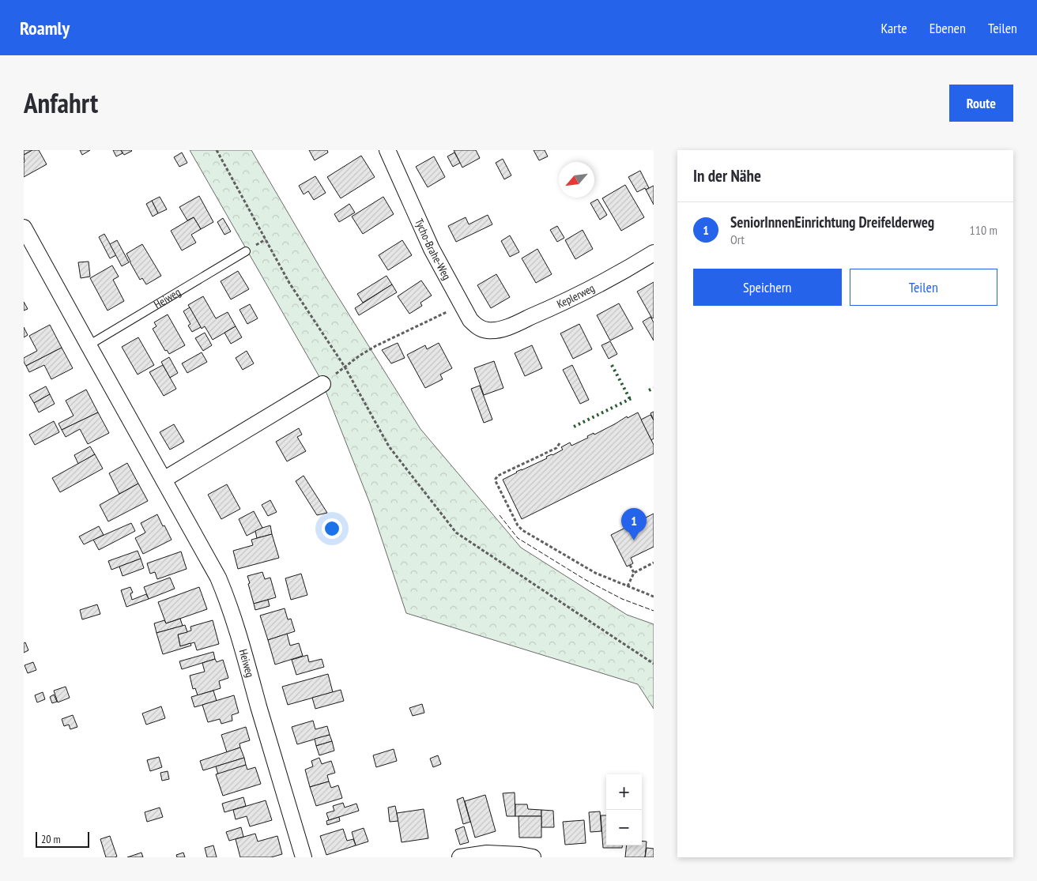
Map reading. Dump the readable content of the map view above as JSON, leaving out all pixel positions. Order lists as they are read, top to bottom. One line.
{"streets":{"street":["Tycho-Brahe-Weg","Keplerweg","Heiweg"]},"crossings":[["Tycho-Brahe-Weg","Keplerweg"]],"scale_bar":"20 m","north":"bottom left","page":{"header":"Roamly","nav":["Karte","Ebenen","Teilen"],"title":"Anfahrt","buttons":["Route",["Speichern","Teilen"]],"heading":"In der Nähe","list":[{"mark":"1","name":"SeniorInnenEinrichtung Dreifelderweg","note":"Ort","value":"110 m"}],"pins":"1","map_buttons":["+","−"],"scale":"20 m"}}
